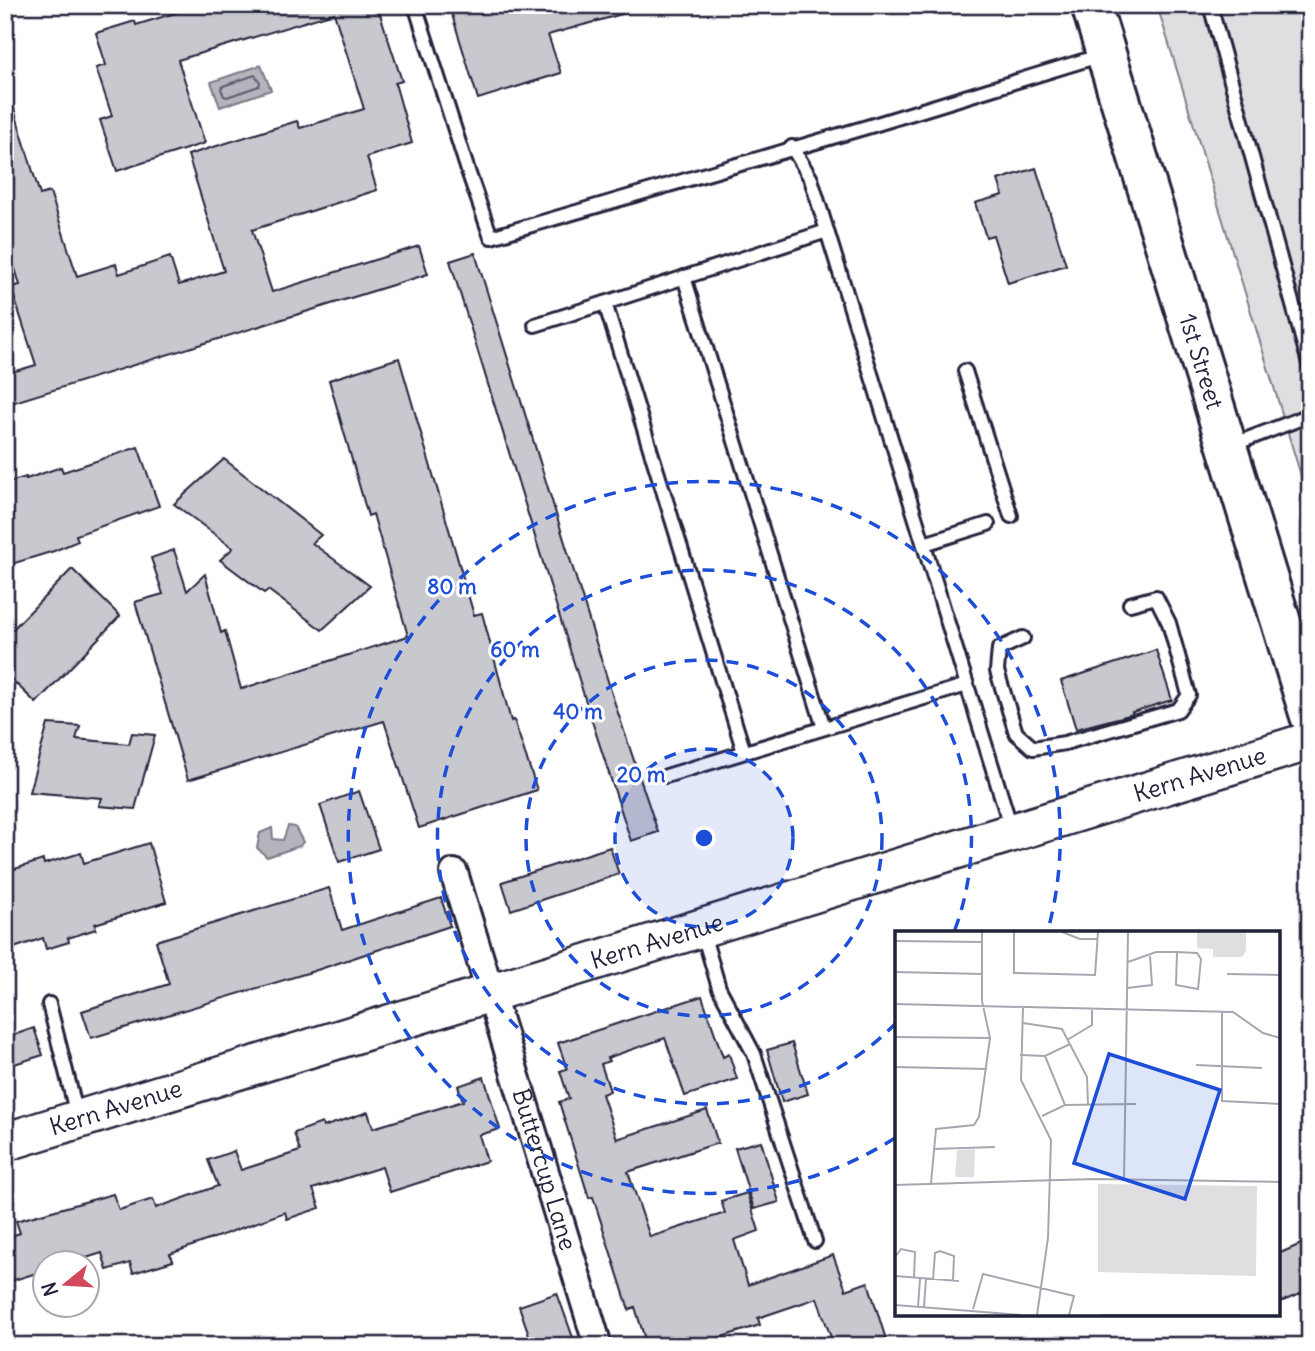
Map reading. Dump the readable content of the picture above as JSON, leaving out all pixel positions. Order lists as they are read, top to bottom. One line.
{"streets":{"main road":["1st Street"],"street":["Kern Avenue","Buttercup Lane"]},"crossings":[["Kern Avenue","Buttercup Lane"]],"north":"left","rings":["80 m","60 m","40 m","20 m"]}
